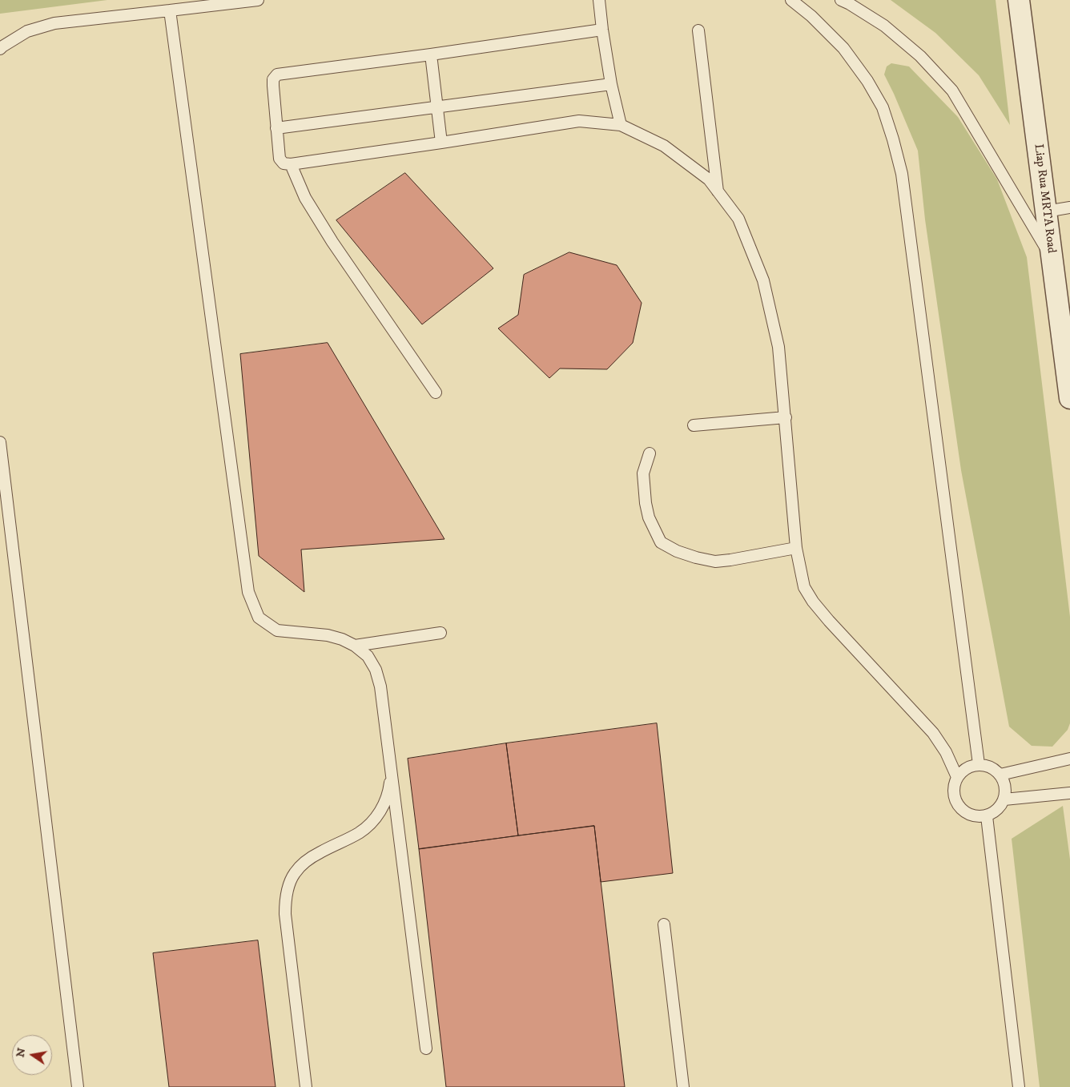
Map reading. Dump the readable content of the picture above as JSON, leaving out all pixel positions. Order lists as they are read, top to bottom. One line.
{"streets":{"street":["Liap Rua MRTA Road"]},"north":"left"}
